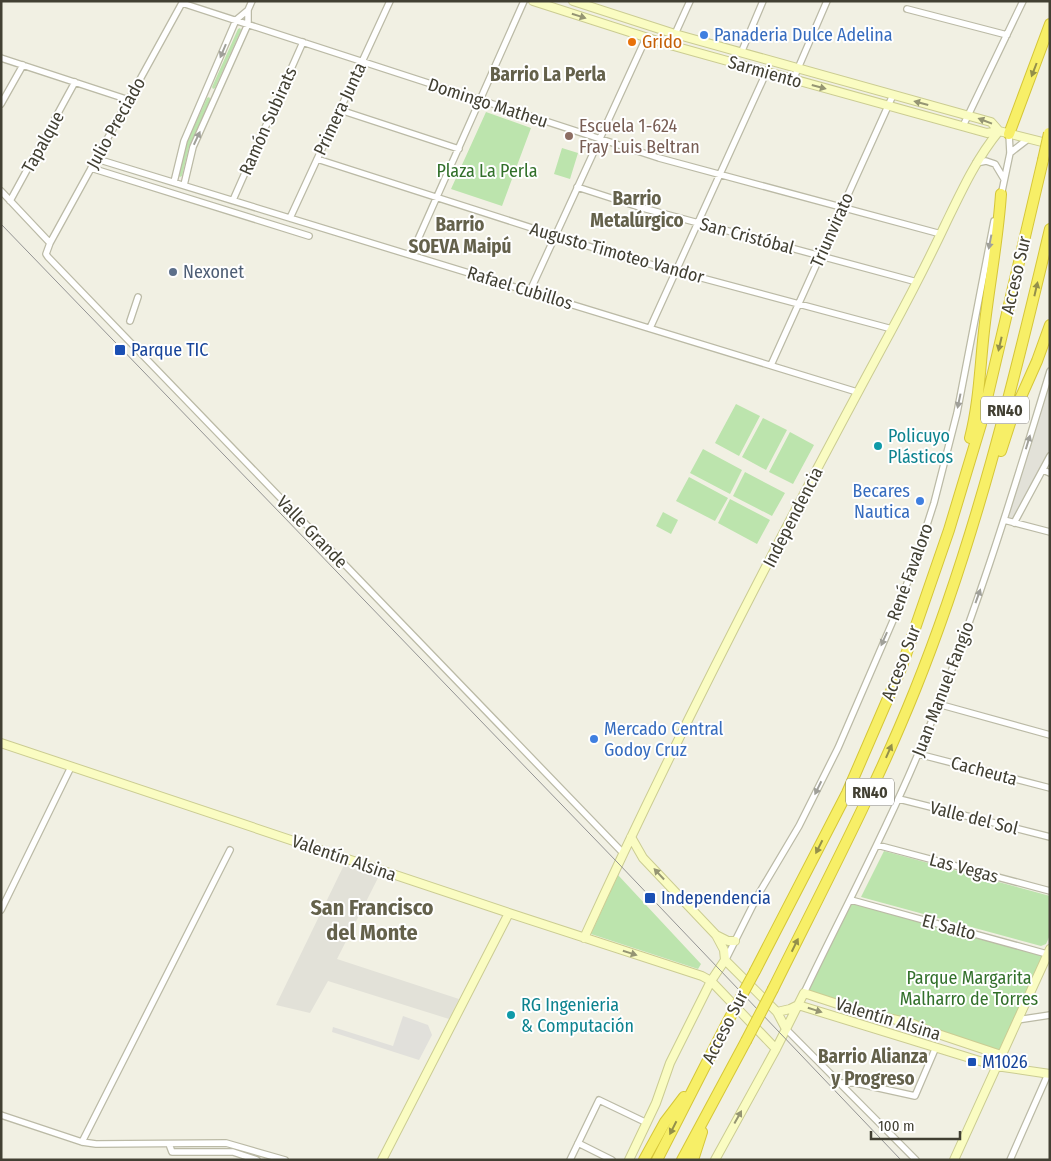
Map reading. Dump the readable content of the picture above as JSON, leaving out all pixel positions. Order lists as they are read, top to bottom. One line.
{"streets":{"highway":["Acceso Sur","RN40"],"street":["Sarmiento","Domingo Matheu","Primera Junta","Ramón Subirats","Julio Preciado","Tapalque","Triunvirato","San Cristóbal","Augusto Timoteo Vandor","Rafael Cubillos","Independencia","Valle Grande","René Favaloro","Juan Manuel Fangio","Cacheuta","Valle del Sol","Valentín Alsina","Las Vegas","El Salto"]},"crossings":[["Sarmiento","Triunvirato"],["Sarmiento","Independencia"],["Sarmiento","René Favaloro"],["Domingo Matheu","Primera Junta"],["Domingo Matheu","Ramón Subirats"],["Domingo Matheu","Julio Preciado"],["Domingo Matheu","Triunvirato"],["Domingo Matheu","Independencia"],["Primera Junta","Augusto Timoteo Vandor"],["Primera Junta","Rafael Cubillos"],["Ramón Subirats","Rafael Cubillos"],["Julio Preciado","Rafael Cubillos"],["Julio Preciado","Valle Grande"],["Triunvirato","San Cristóbal"],["Triunvirato","Augusto Timoteo Vandor"],["Triunvirato","Rafael Cubillos"],["San Cristóbal","Independencia"],["Augusto Timoteo Vandor","Independencia"],["Rafael Cubillos","Independencia"],["Independencia","Valle Grande"],["Independencia","René Favaloro"],["Independencia","Valentín Alsina"],["Juan Manuel Fangio","Cacheuta"],["Juan Manuel Fangio","Valle del Sol"],["Juan Manuel Fangio","Valentín Alsina"],["Juan Manuel Fangio","Las Vegas"],["Juan Manuel Fangio","El Salto"]],"one_way":["René Favaloro","Juan Manuel Fangio"],"districts":["Barrio La Perla","Barrio Metalúrgico","Barrio SOEVA Maipú","San Francisco del Monte","Barrio Alianza y Progreso"],"parks":["Plaza La Perla","Parque Margarita Malharro de Torres"],"places":{"other":["Panaderia Dulce Adelina","Grido","Escuela 1-624 Fray Luis Beltran","Nexonet","Policuyo Plásticos","Becares Nautica","Mercado Central Godoy Cruz","RG Ingenieria & Computación"],"transit":["Parque TIC","Independencia","M1026"]},"scale_bar":"100 m"}
